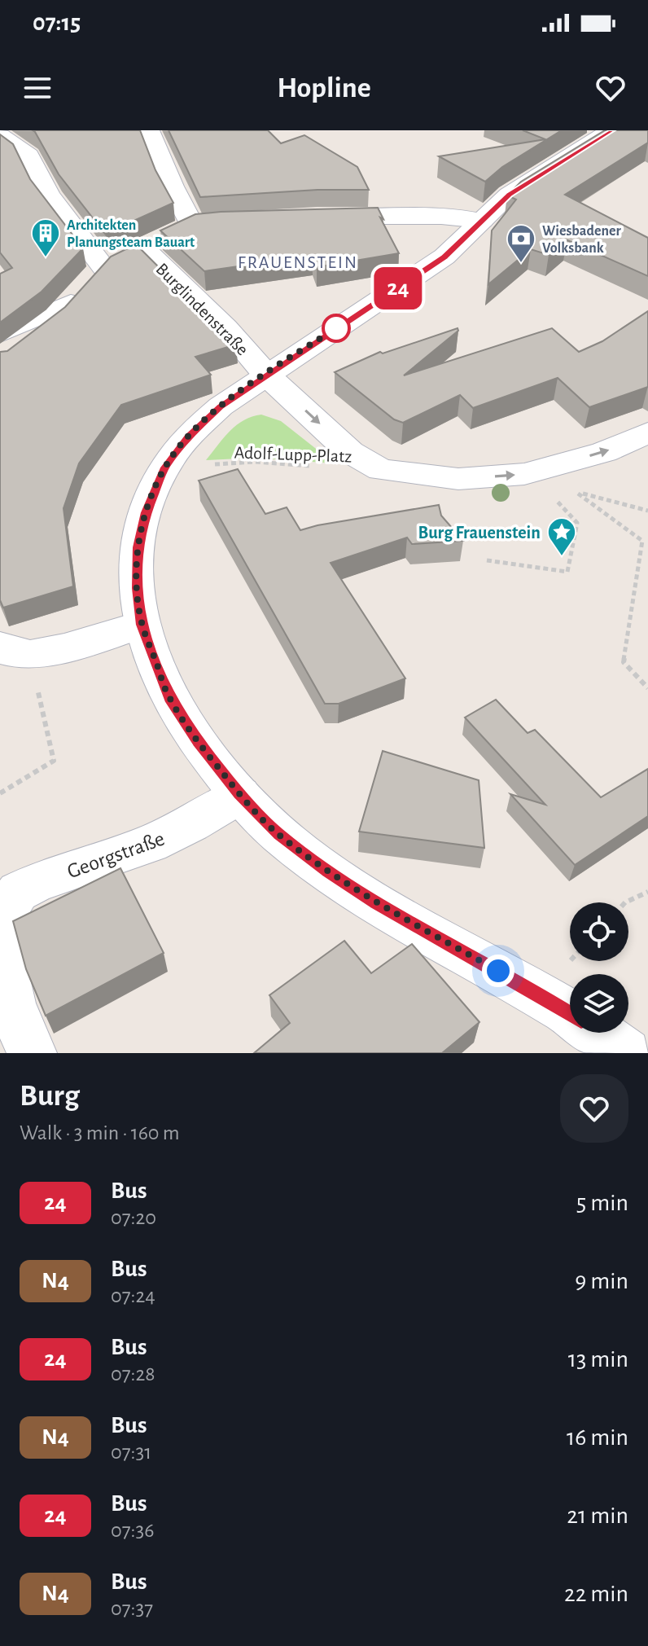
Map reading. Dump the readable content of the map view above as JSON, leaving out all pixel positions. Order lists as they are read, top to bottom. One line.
{"streets":{"street":["Burglindenstraße","Georgstraße"],"path":["Adolf-Lupp-Platz"]},"crossings":[["Burglindenstraße","Adolf-Lupp-Platz"]],"districts":["FRAUENSTEIN"],"places":{"building":["Architekten Planungsteam Bauart"],"bank":["Wiesbadener Volksbank"],"place":["Burg Frauenstein"]},"lines":["bus line 24"],"page":{"status":"07:15","header":"Hopline","on_map":"24","heading":["Burg","Walk · 3 min · 160 m"],"list":[{"mark":"24","name":"Bus","note":"07:20","value":"5 min"},{"mark":"N4","name":"Bus","note":"07:24","value":"9 min"},{"mark":"24","name":"Bus","note":"07:28","value":"13 min"},{"mark":"N4","name":"Bus","note":"07:31","value":"16 min"},{"mark":"24","name":"Bus","note":"07:36","value":"21 min"},{"mark":"N4","name":"Bus","note":"07:37","value":"22 min"}]}}
